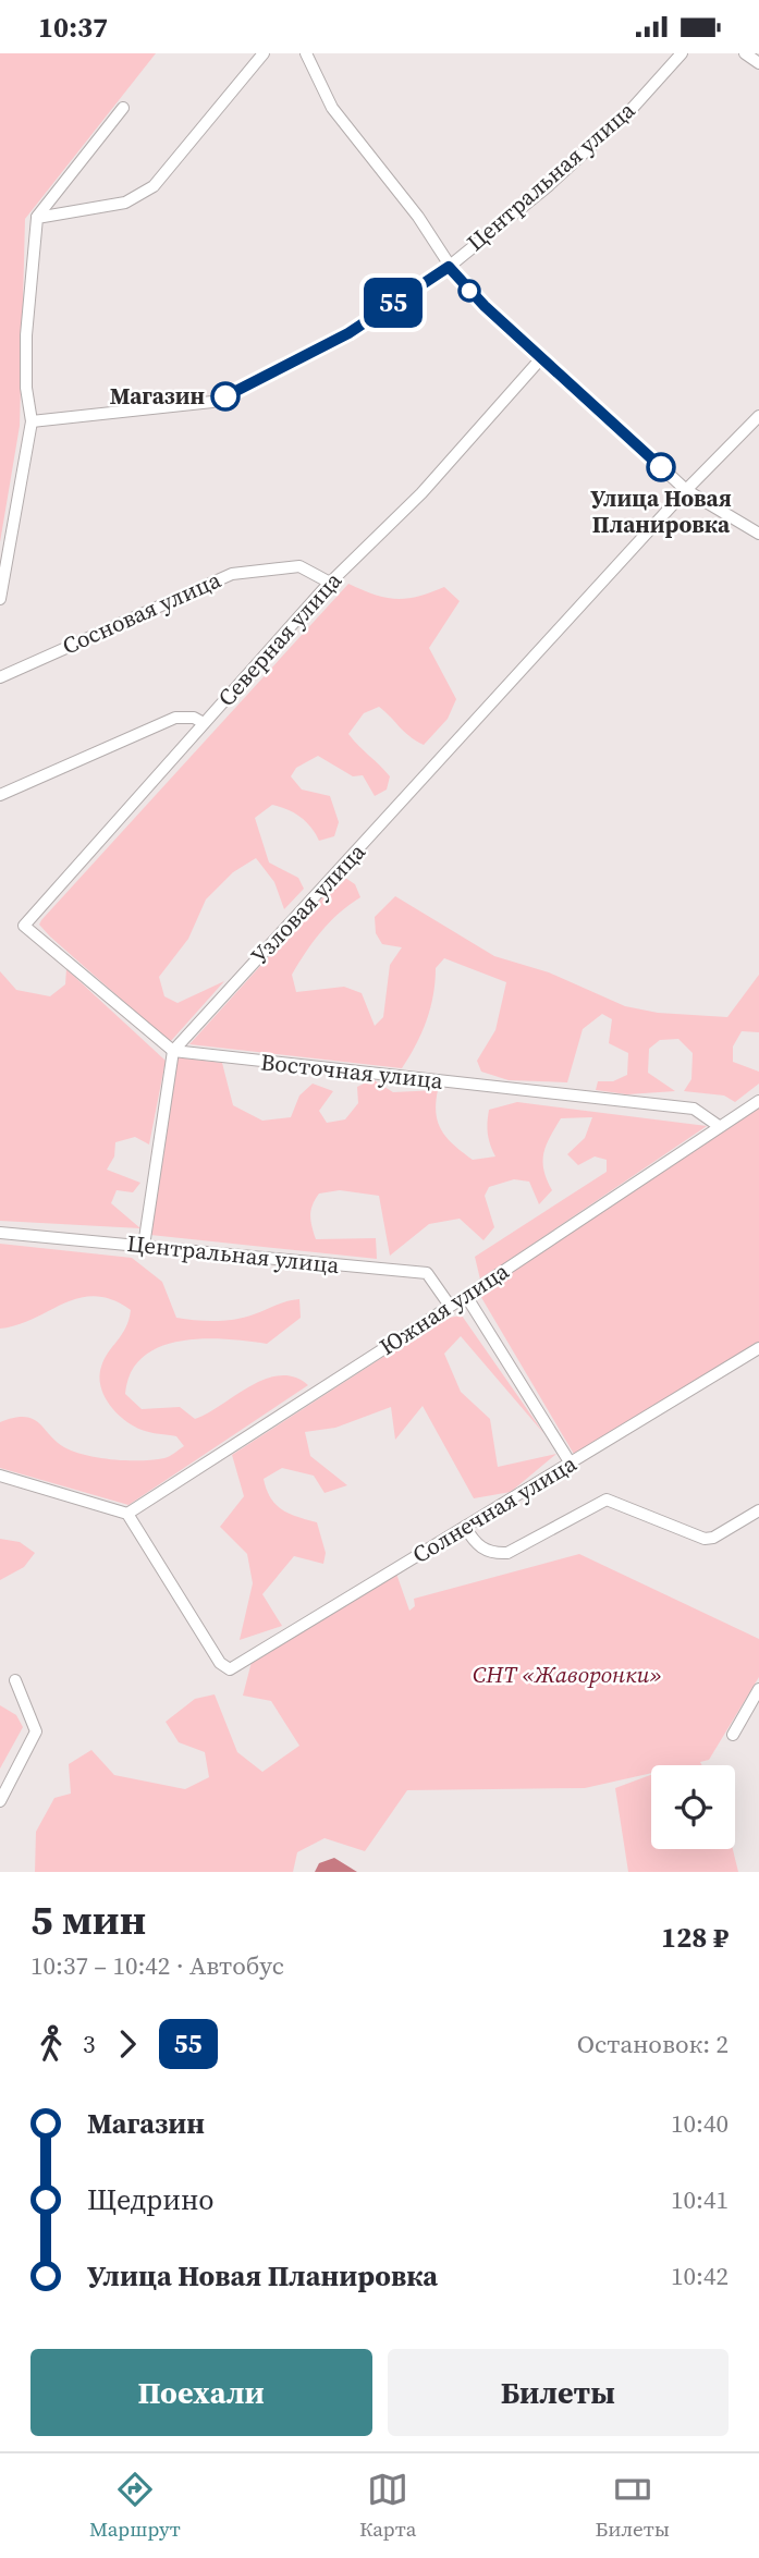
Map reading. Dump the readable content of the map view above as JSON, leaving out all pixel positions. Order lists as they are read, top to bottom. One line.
{"streets":{"street":["Центральная улица","Сосновая улица","Северная улица","Узловая улица","Восточная улица","Южная улица","Солнечная улица"]},"crossings":[["Центральная улица","Южная улица"],["Сосновая улица","Северная улица"],["Северная улица","Узловая улица"],["Северная улица","Восточная улица"],["Узловая улица","Восточная улица"],["Восточная улица","Южная улица"],["Южная улица","Солнечная улица"]],"parks":["СНТ «Жаворонки»"],"places":["Магазин","Улица Новая Планировка"],"lines":["bus line 55"],"page":{"status":"10:37","on_map":"55","heading":["5 мин","10:37 – 10:42 · Автобус","128 ₽"],"legs":["3","55","Остановок: 2"],"list":[{"name":"Магазин","value":"10:40"},{"name":"Щедрино","value":"10:41"},{"name":"Улица Новая Планировка","value":"10:42"}],"buttons":["Поехали","Билеты"],"tabs":["Маршрут","Карта","Билеты"]}}
